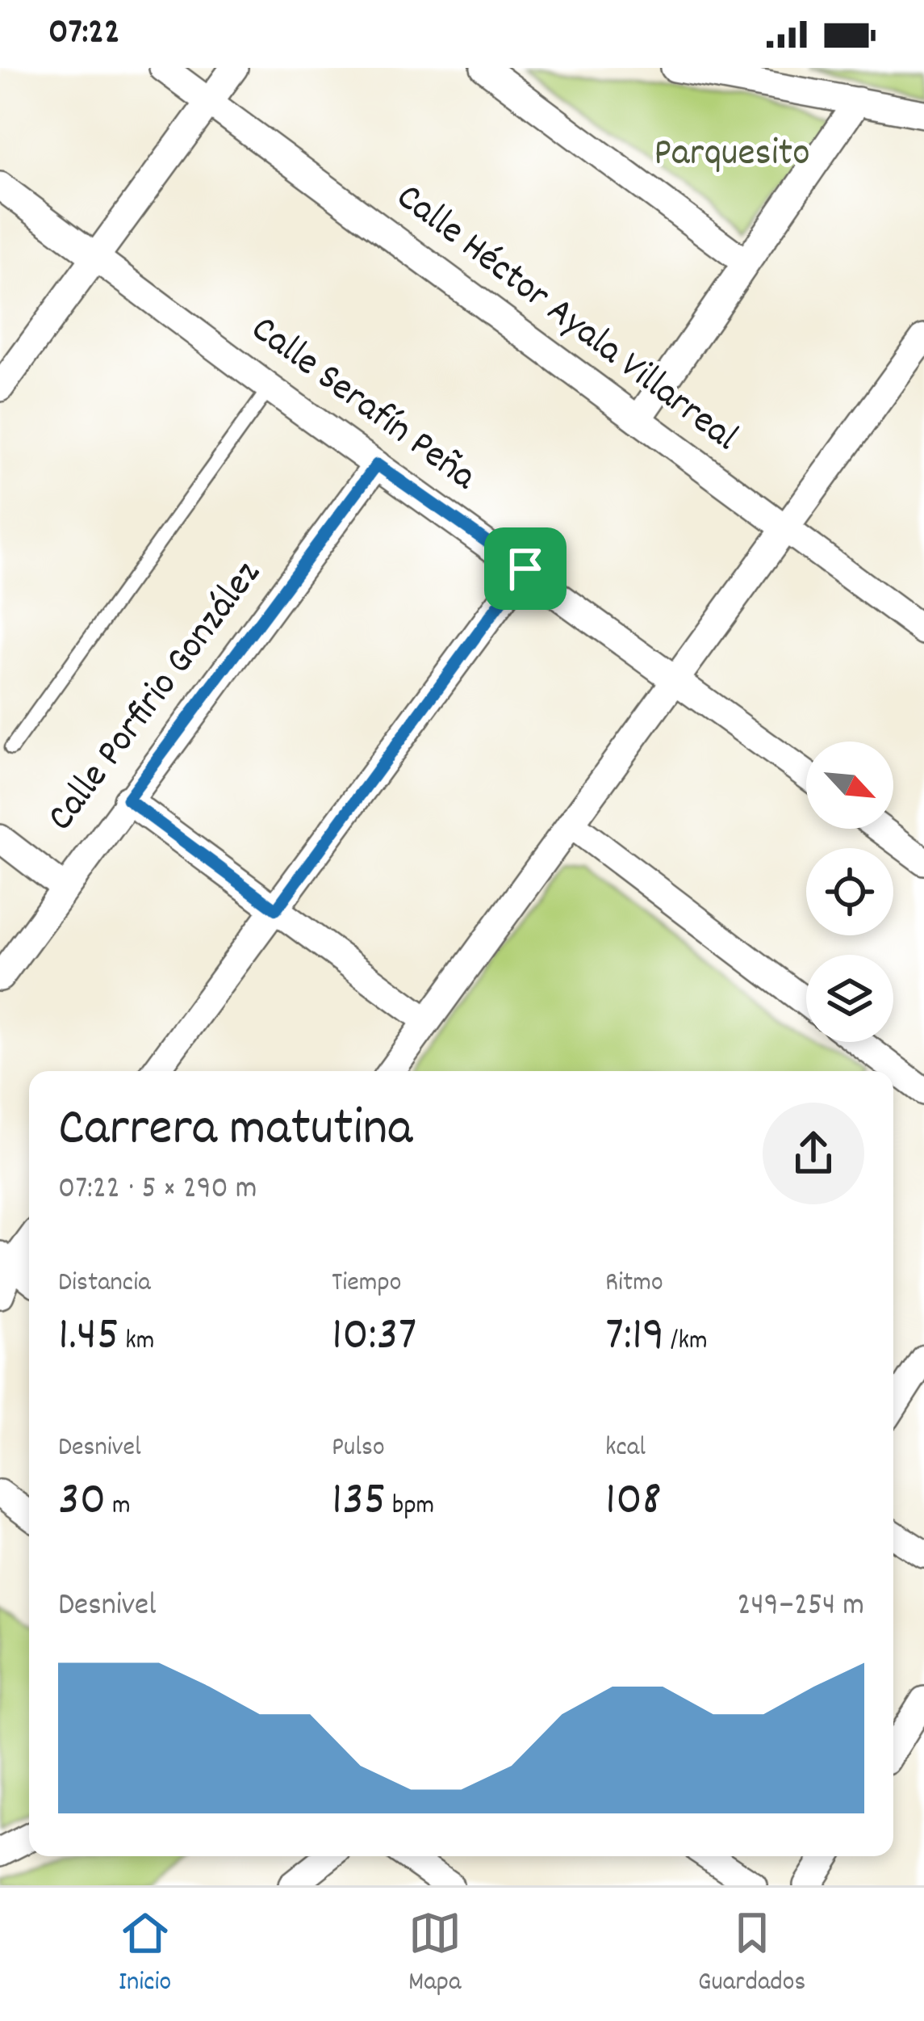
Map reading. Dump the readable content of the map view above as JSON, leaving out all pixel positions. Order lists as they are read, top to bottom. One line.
{"streets":{"street":["Calle Héctor Ayala Villarreal","Calle Serafín Peña","Calle Porfirio González"]},"crossings":[["Calle Serafín Peña","Calle Porfirio González"]],"parks":["Parquesito"],"north":"bottom right","page":{"status":"07:22","heading":["Carrera matutina","07:22 · 5 × 290 m"],"stats":[["Distancia","1.45 km"],["Tiempo","10:37"],["Ritmo","7:19 /km"],["Desnivel","30 m"],["Pulso","135 bpm"],["kcal","108"]],"chart":["Desnivel","249–254 m"],"tabs":["Inicio","Mapa","Guardados"]}}
